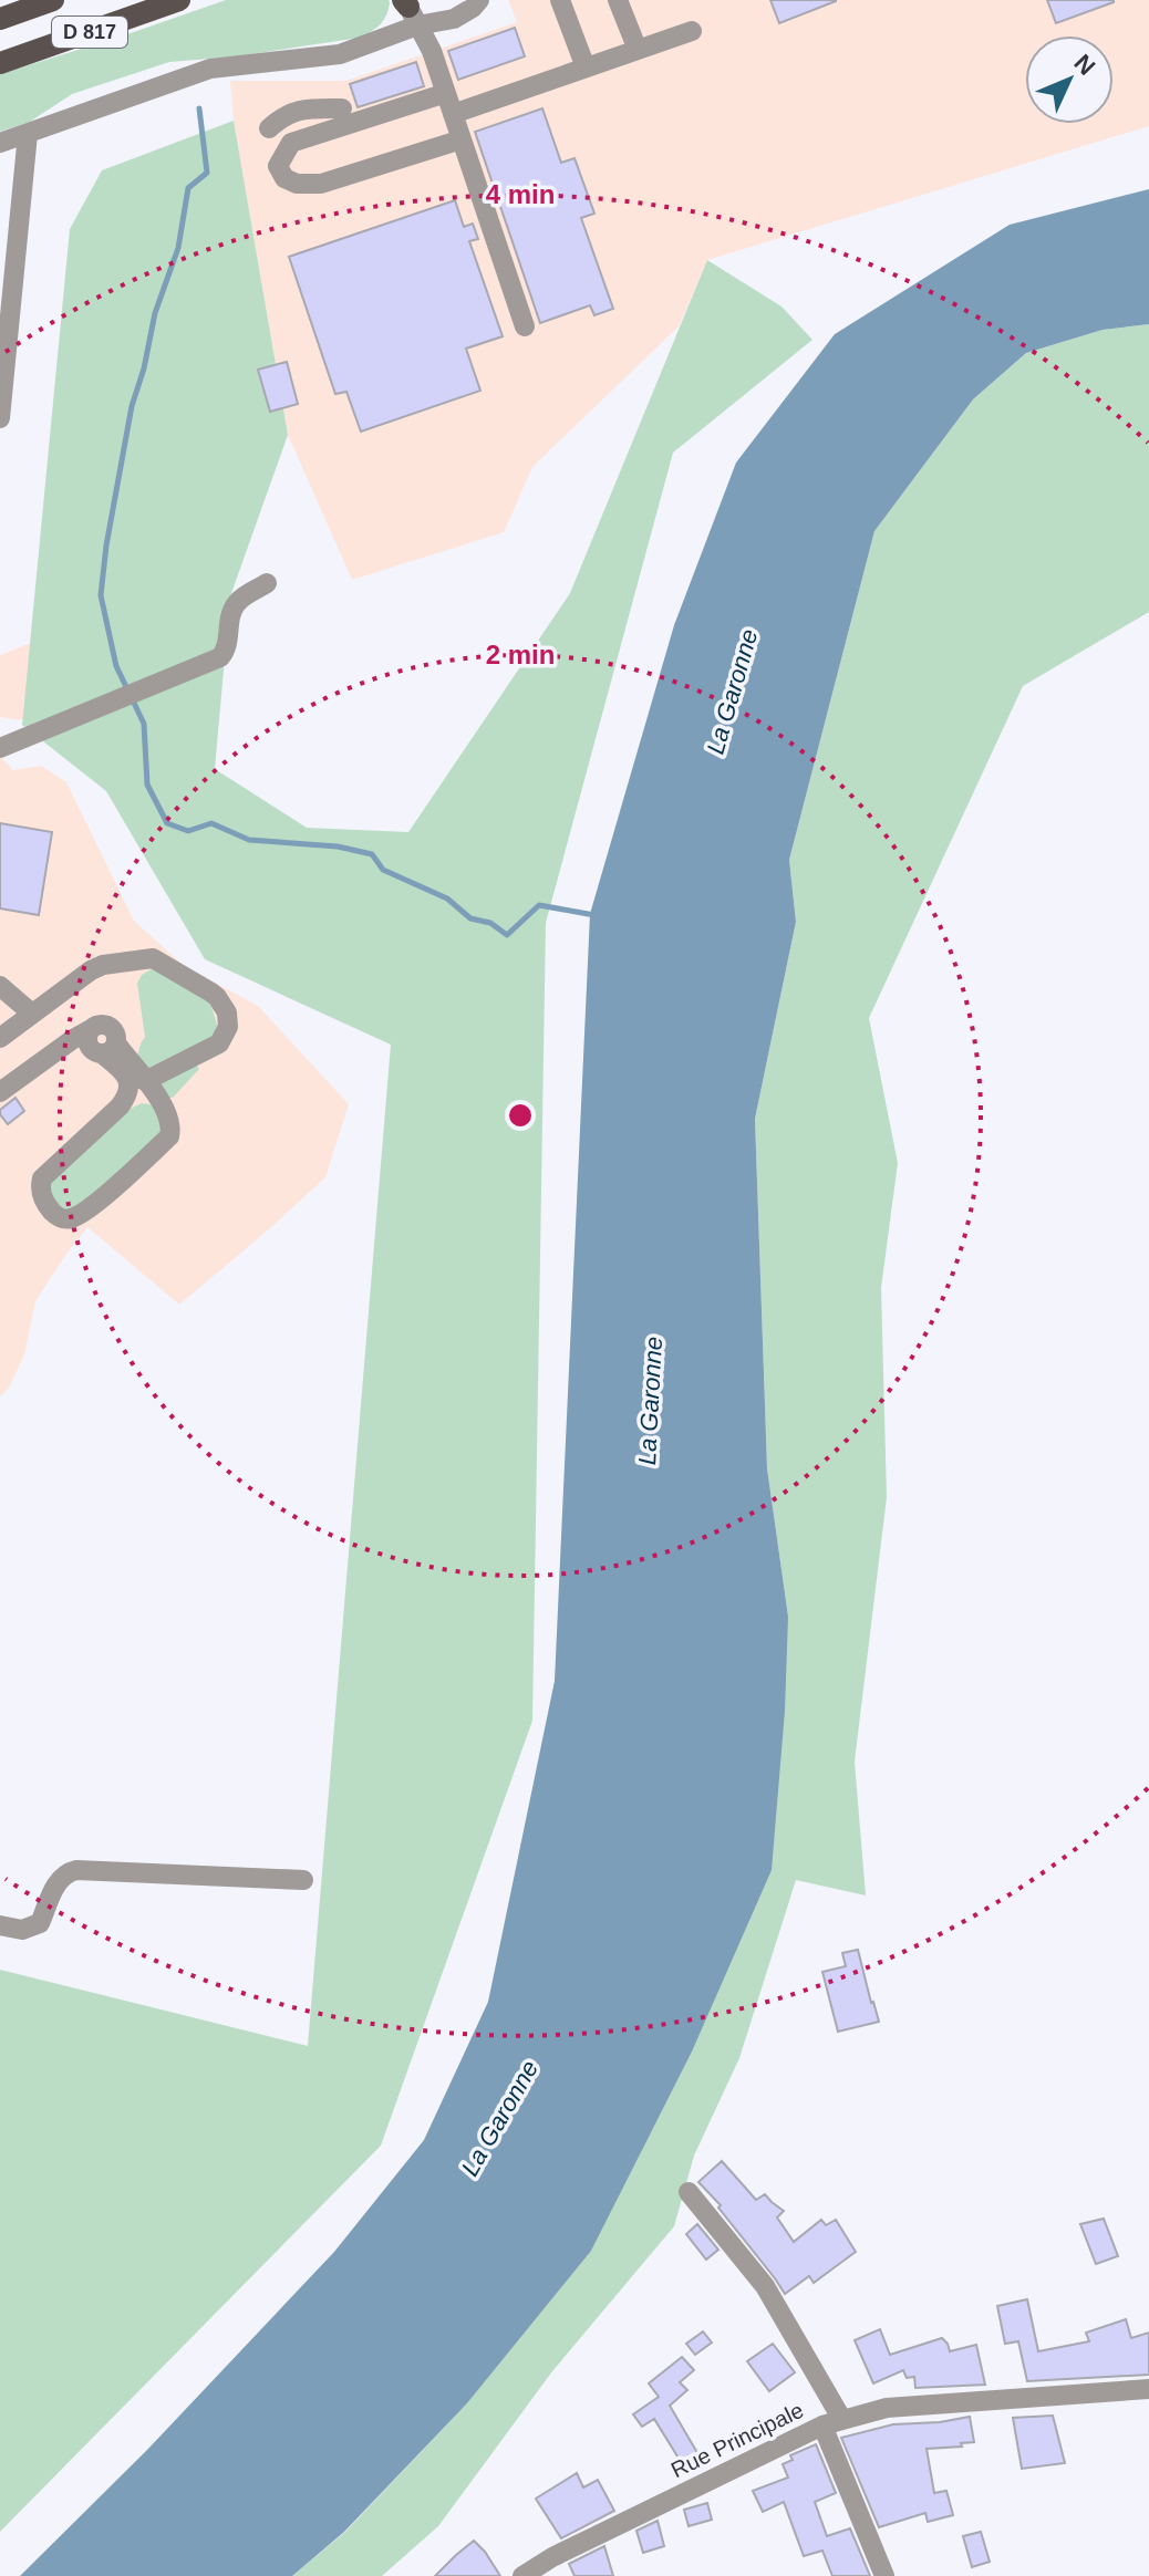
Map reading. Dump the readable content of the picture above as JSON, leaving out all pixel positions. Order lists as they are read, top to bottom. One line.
{"streets":{"main road":["D 817"],"street":["Rue Principale"]},"water":["La Garonne"],"north":"top right","rings":["4 min","2 min"]}
